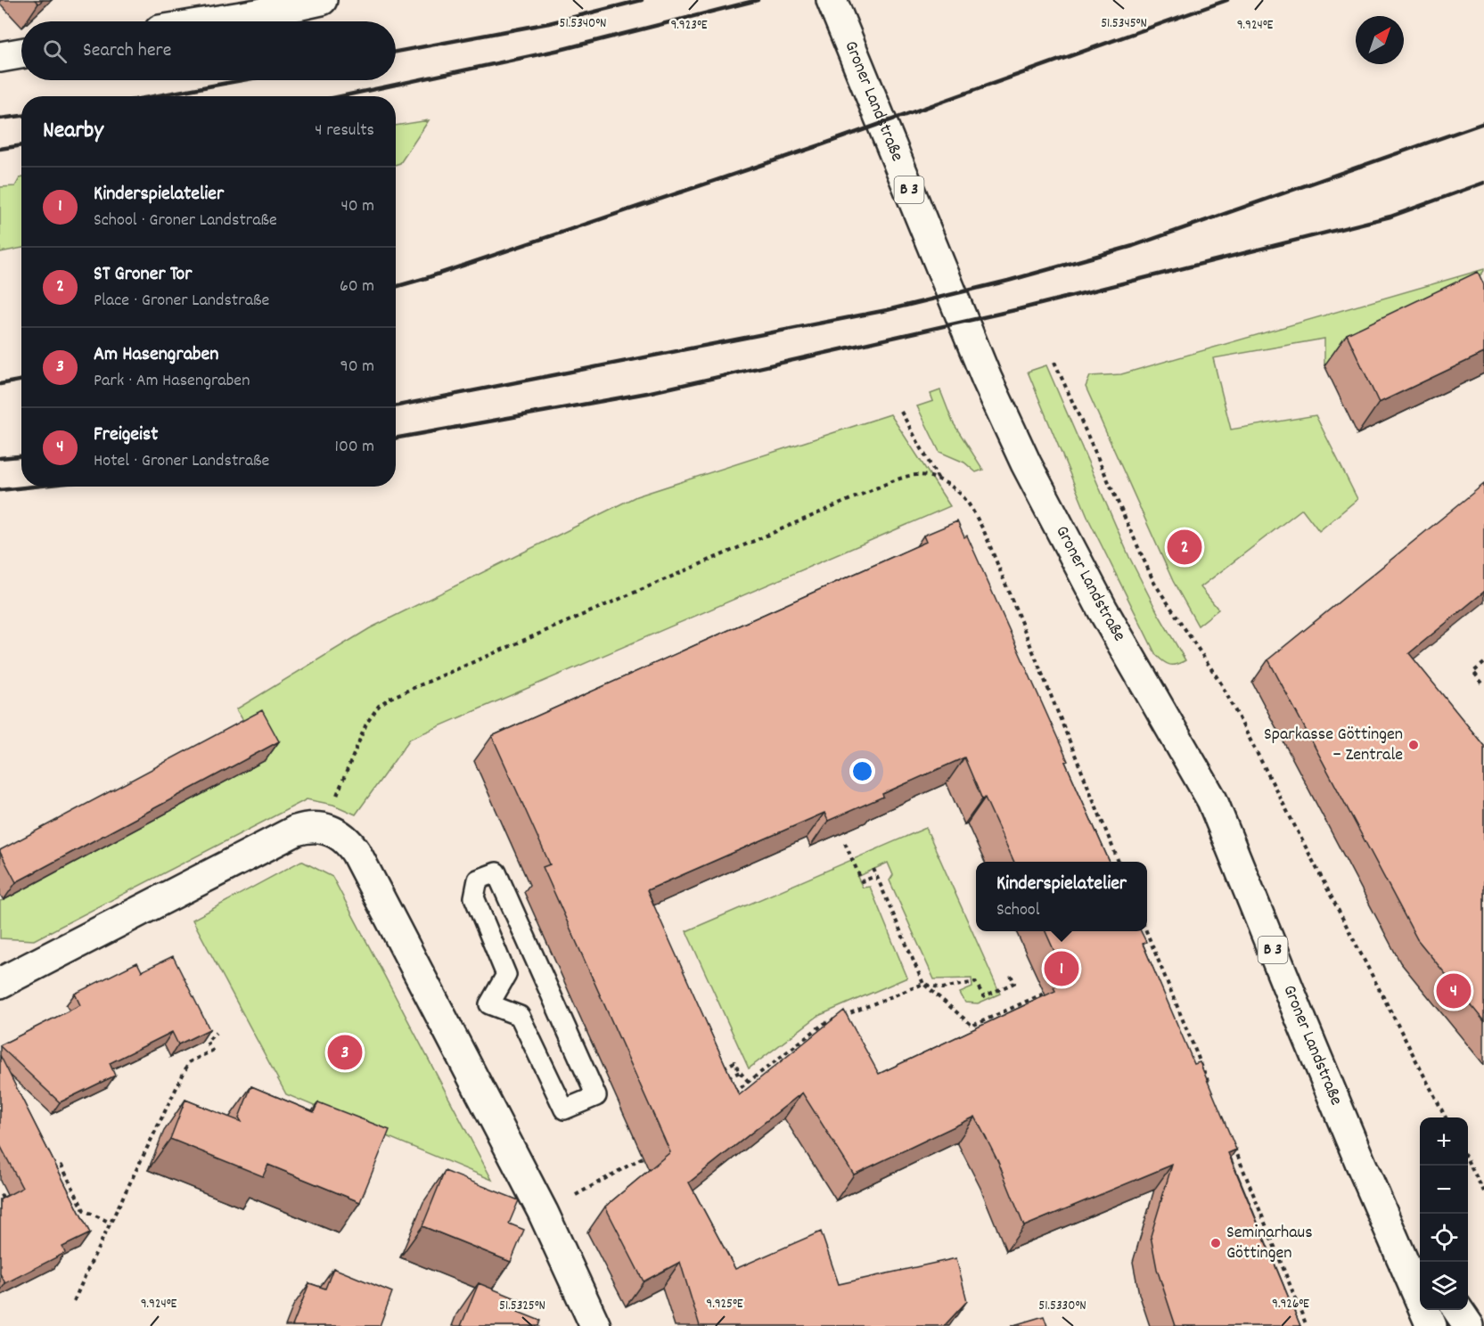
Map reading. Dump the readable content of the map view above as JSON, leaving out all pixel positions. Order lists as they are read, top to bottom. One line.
{"streets":{"main road":["Groner Landstraße","B 3"]},"places":["Sparkasse Göttingen – Zentrale","Seminarhaus Göttingen"],"north":"top right","page":{"search":"Search here","heading":["Nearby","4 results"],"list":[{"mark":"1","name":"Kinderspielatelier","note":"School · Groner Landstraße","value":"40 m"},{"mark":"2","name":"ST Groner Tor","note":"Place · Groner Landstraße","value":"60 m"},{"mark":"3","name":"Am Hasengraben","note":"Park · Am Hasengraben","value":"90 m"},{"mark":"4","name":"Freigeist","note":"Hotel · Groner Landstraße","value":"100 m"}],"pins":["2","1","4","3"],"popup":["Kinderspielatelier","School"],"map_buttons":["+","−"]},"coordinates":["51.5340°N","51.5345°N","9.923°E","9.924°E","9.925°E","9.926°E","51.5325°N","51.5330°N"]}
